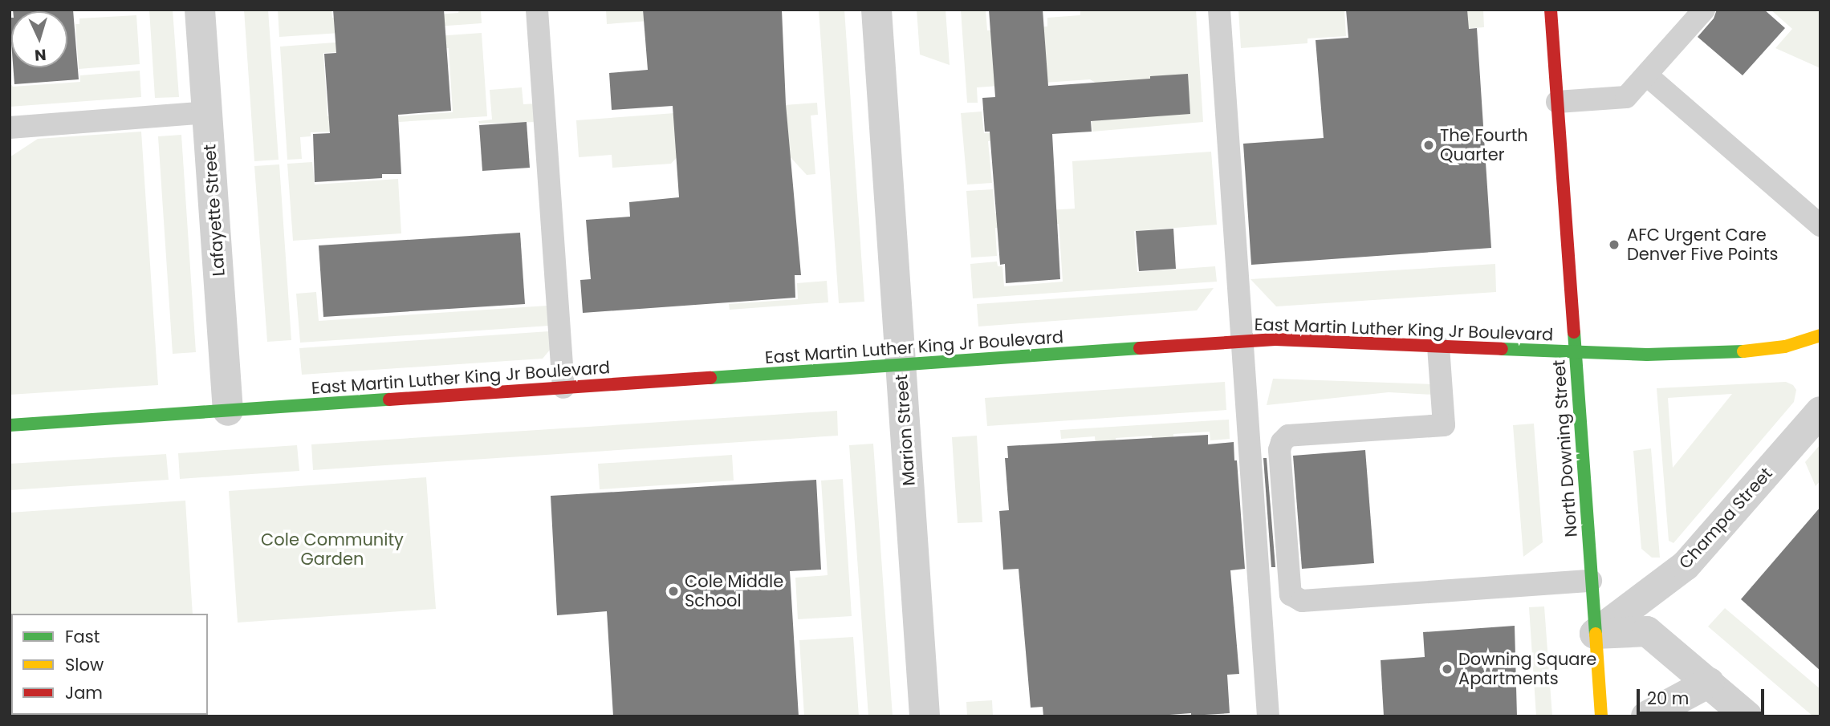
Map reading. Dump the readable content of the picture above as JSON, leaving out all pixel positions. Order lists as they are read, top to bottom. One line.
{"streets":{"main road":["East Martin Luther King Jr Boulevard","North Downing Street"],"street":["Lafayette Street","Marion Street","Champa Street"]},"crossings":[["Lafayette Street","East Martin Luther King Jr Boulevard"],["East Martin Luther King Jr Boulevard","Marion Street"],["East Martin Luther King Jr Boulevard","North Downing Street"],["North Downing Street","Champa Street"]],"parks":["Cole Community Garden"],"places":["The Fourth Quarter","AFC Urgent Care Denver Five Points","Cole Middle School","Downing Square Apartments"],"legend":["Fast","Slow","Jam"],"scale_bar":"20 m","north":"bottom"}
